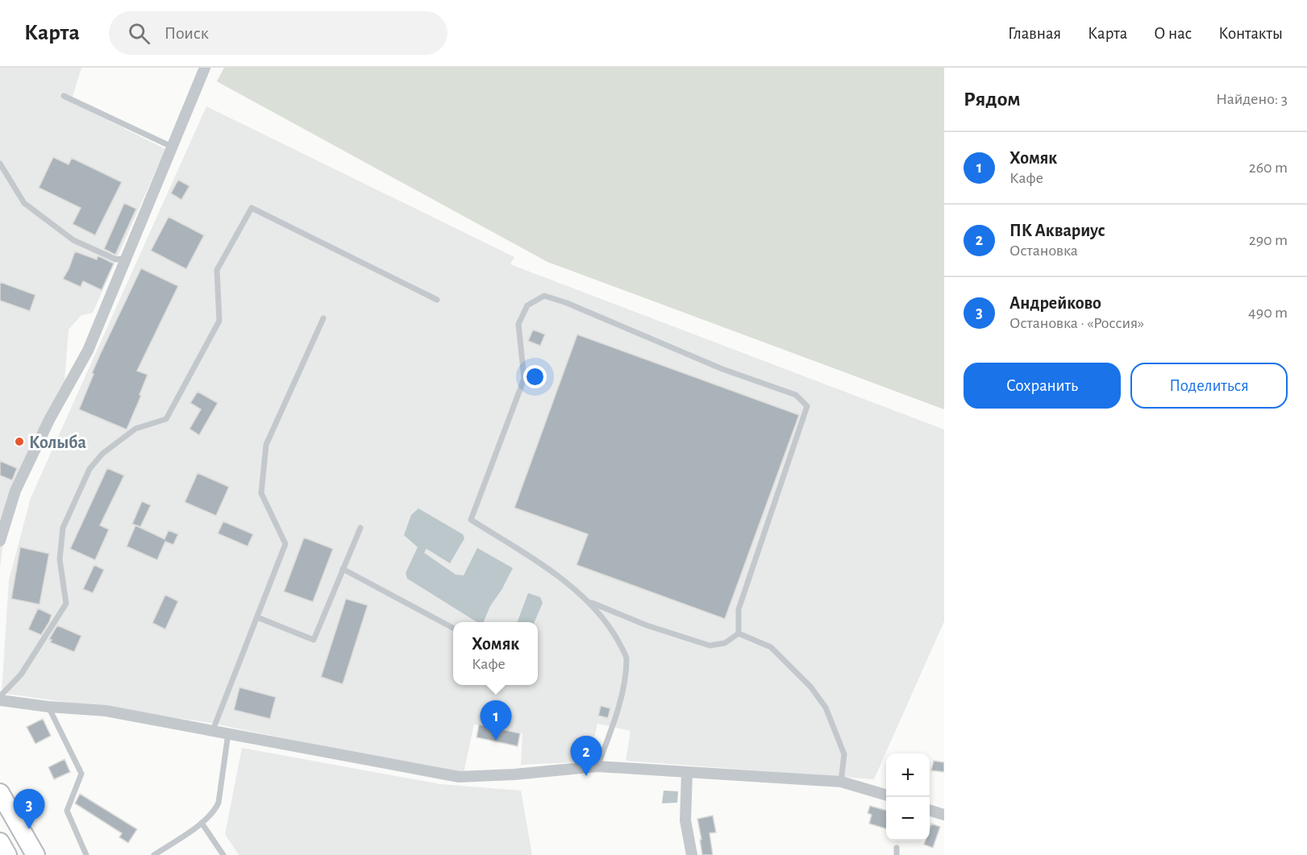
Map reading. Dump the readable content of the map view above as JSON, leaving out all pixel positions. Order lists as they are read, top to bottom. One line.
{"places":["Колыба"],"page":{"header":"Карта","search":"Поиск","nav":["Главная","Карта","О нас","Контакты"],"heading":["Рядом","Найдено: 3"],"list":[{"mark":"1","name":"Хомяк","note":"Кафе","value":"260 m"},{"mark":"2","name":"ПК Аквариус","note":"Остановка","value":"290 m"},{"mark":"3","name":"Андрейково","note":"Остановка · «Россия»","value":"490 m"}],"buttons":["Сохранить","Поделиться"],"popup":["Хомяк","Кафе"],"pins":["1","2","3"],"map_buttons":["+","−"]}}
